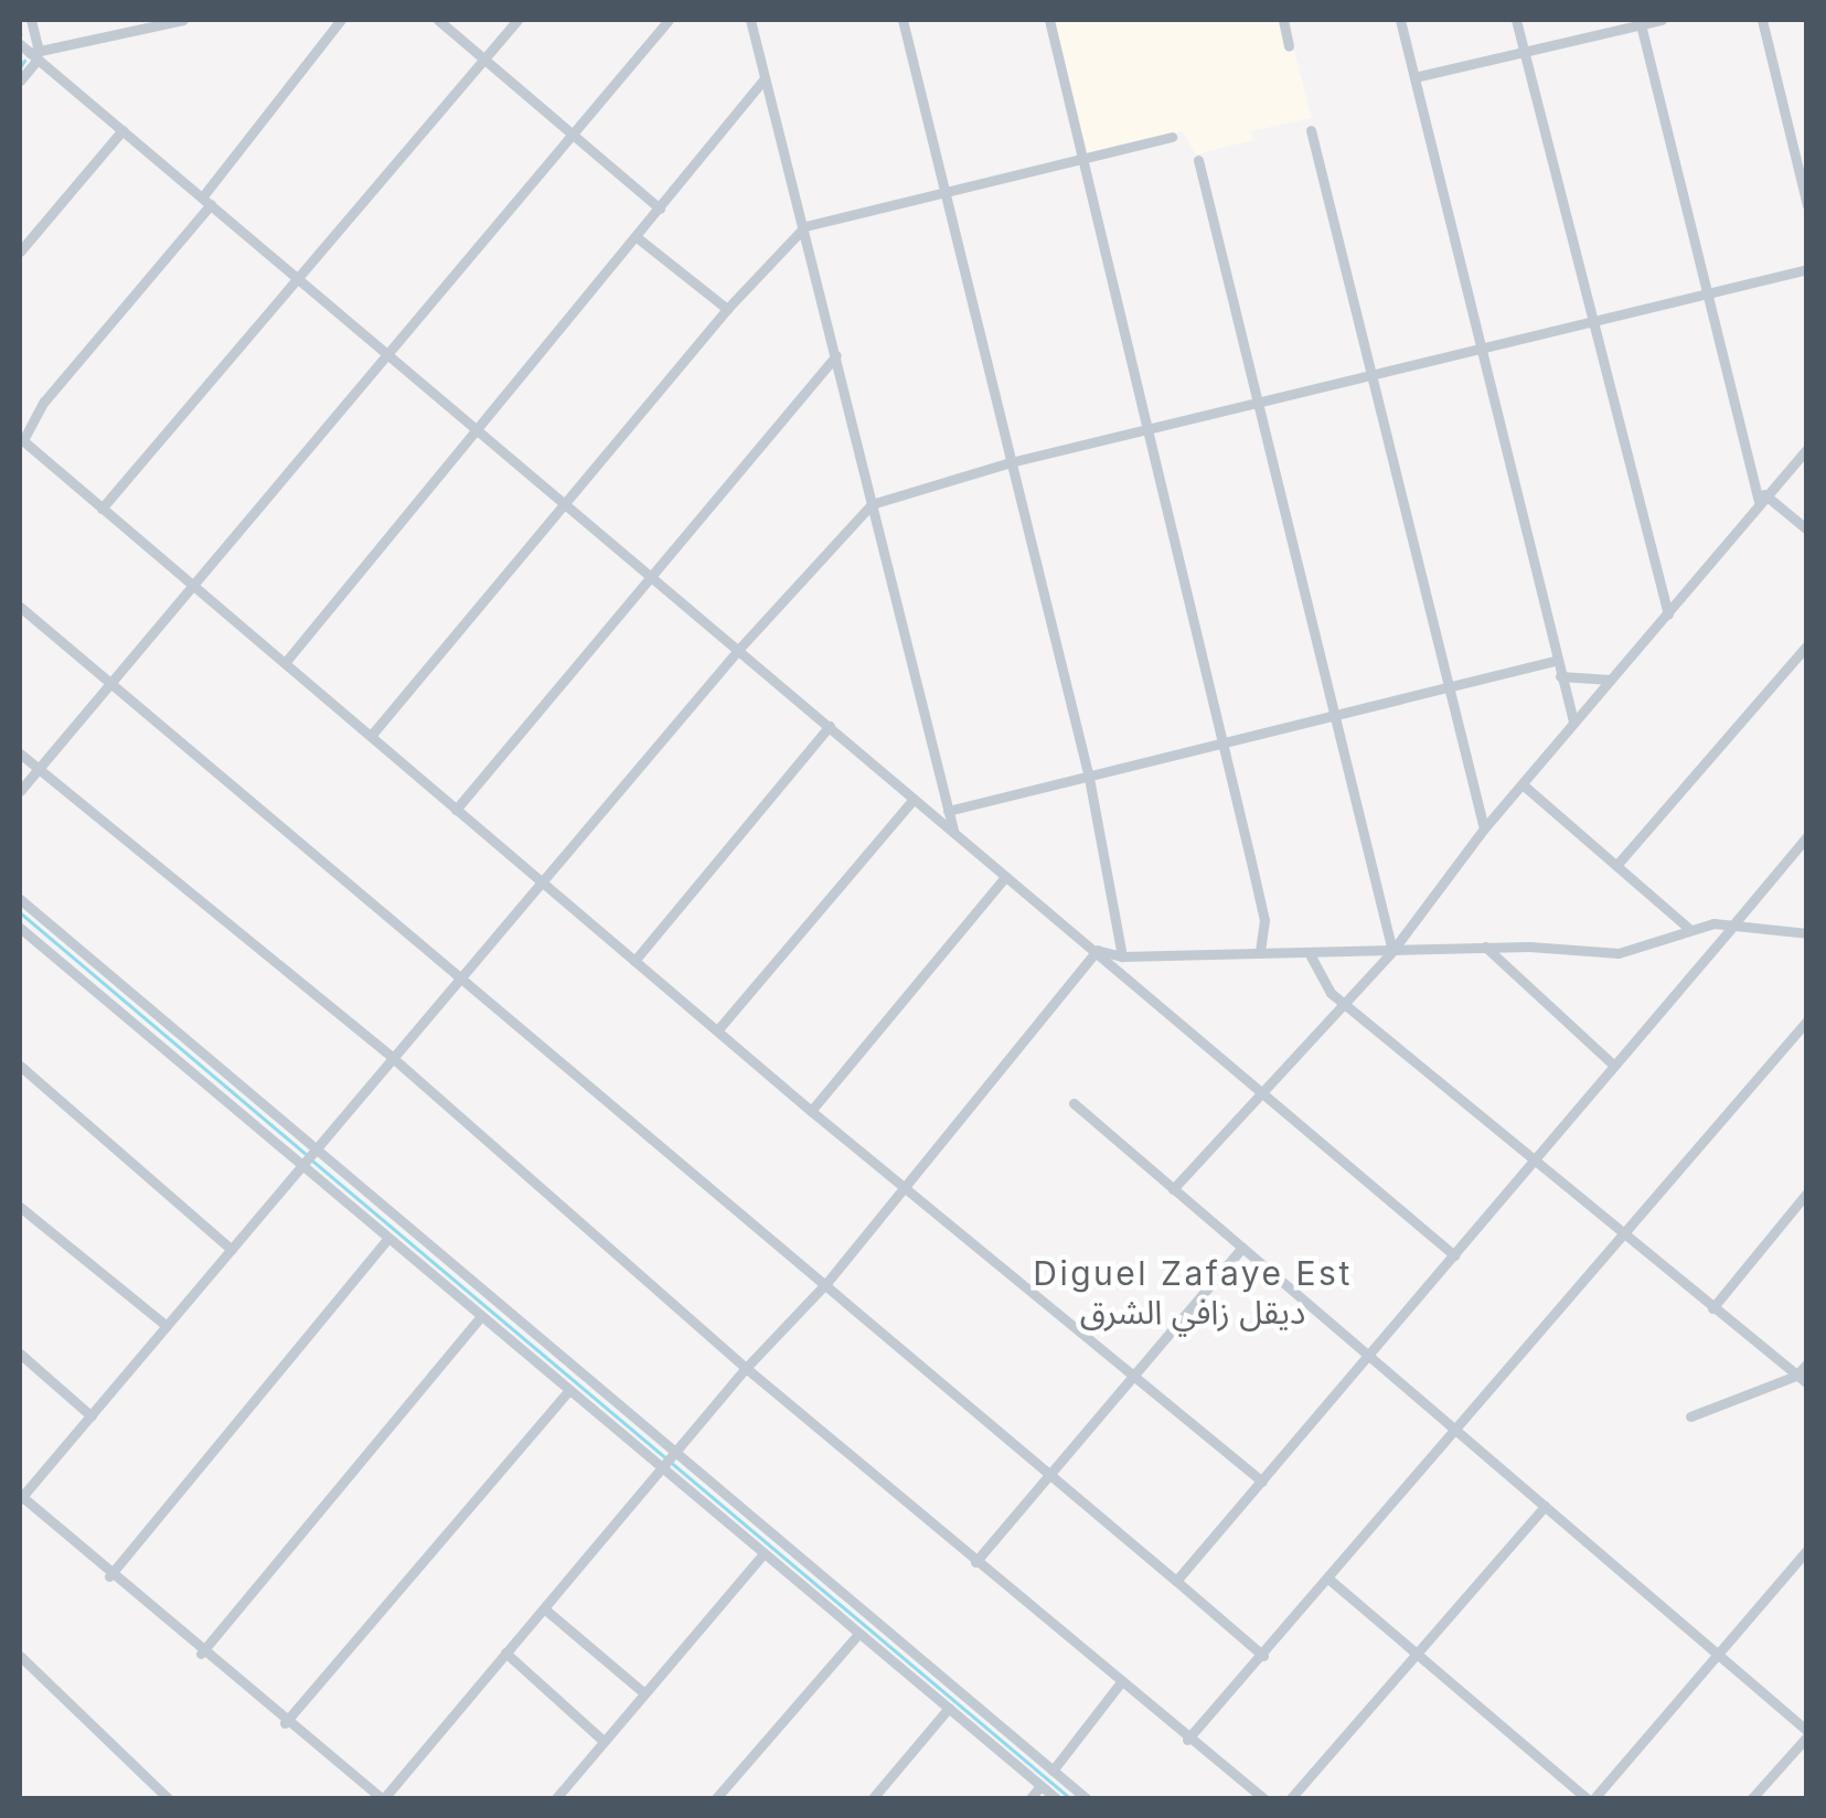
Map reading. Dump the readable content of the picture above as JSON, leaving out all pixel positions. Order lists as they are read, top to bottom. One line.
{"districts":["Diguel Zafaye Est ديقل زافي الشرق"]}
